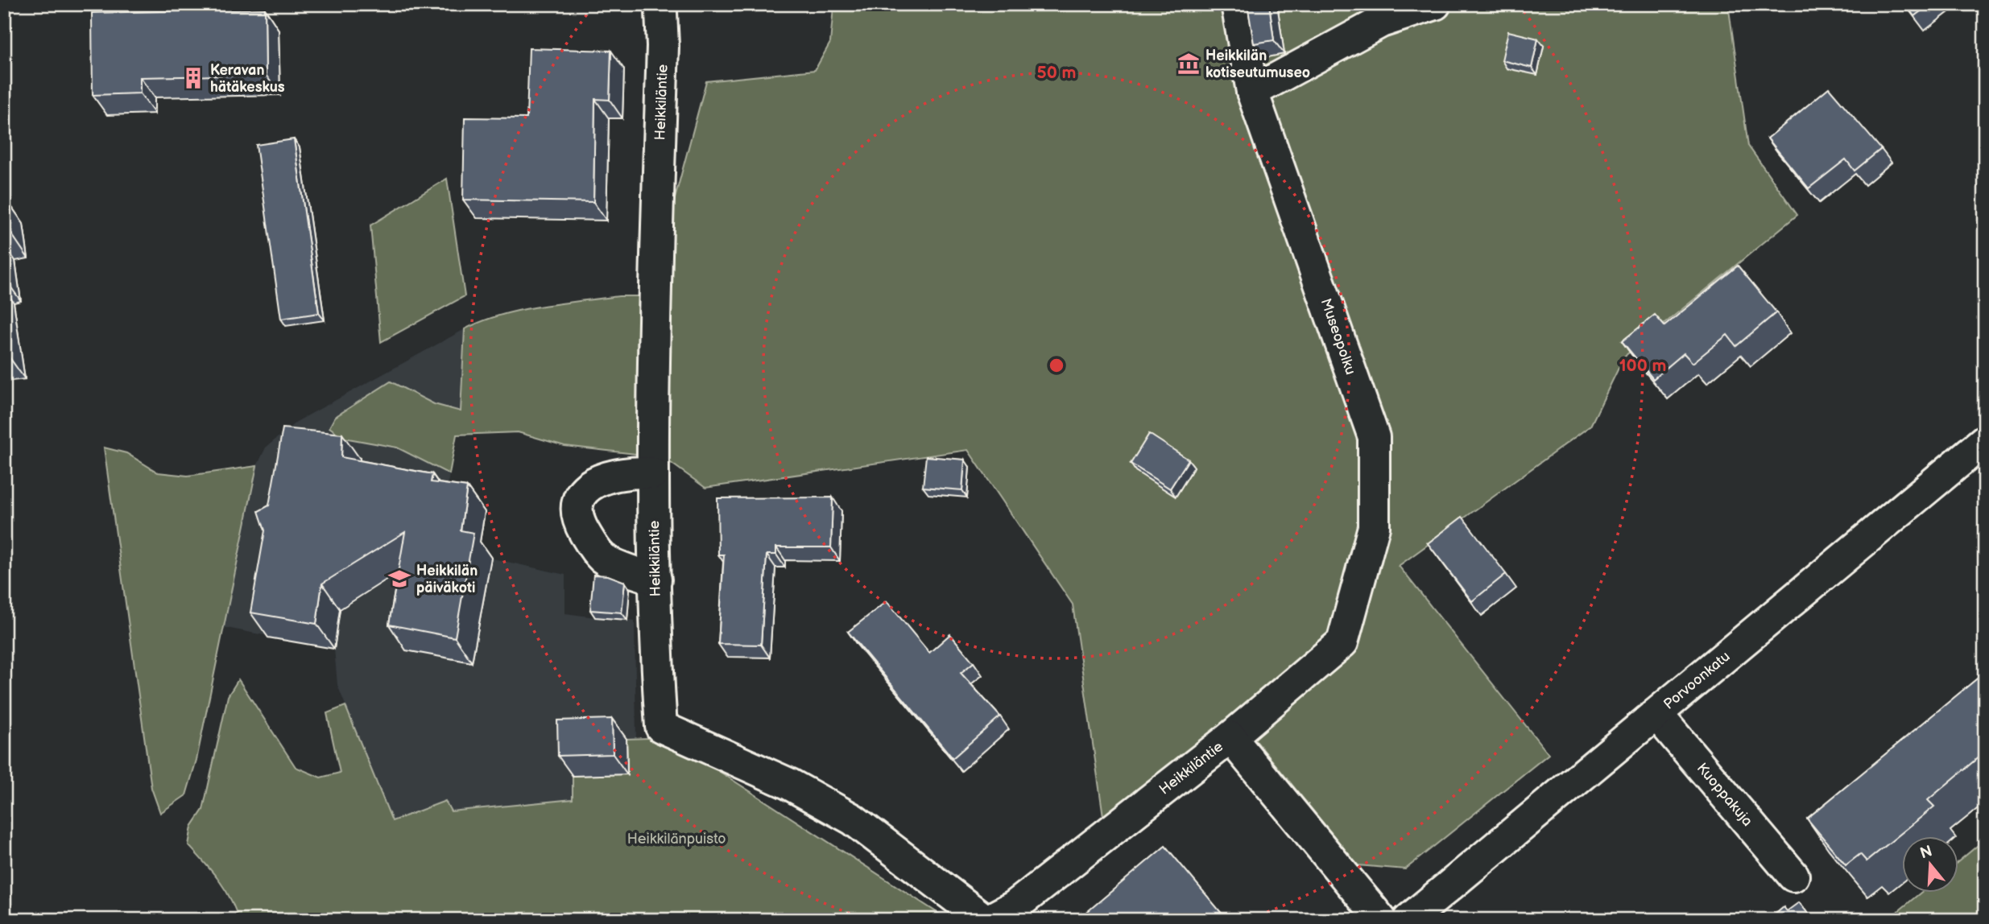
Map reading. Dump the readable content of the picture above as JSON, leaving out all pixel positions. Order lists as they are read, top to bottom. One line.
{"streets":{"street":["Heikkiläntie","Museopolku","Porvoonkatu","Kuoppakuja"]},"crossings":[["Heikkiläntie","Museopolku"],["Porvoonkatu","Kuoppakuja"]],"parks":["Heikkilänpuisto"],"places":{"museum":["Heikkilän kotiseutumuseo"],"building":["Keravan hätäkeskus"],"school or university":["Heikkilän päiväkoti"]},"north":"top","rings":["50 m","100 m"]}
